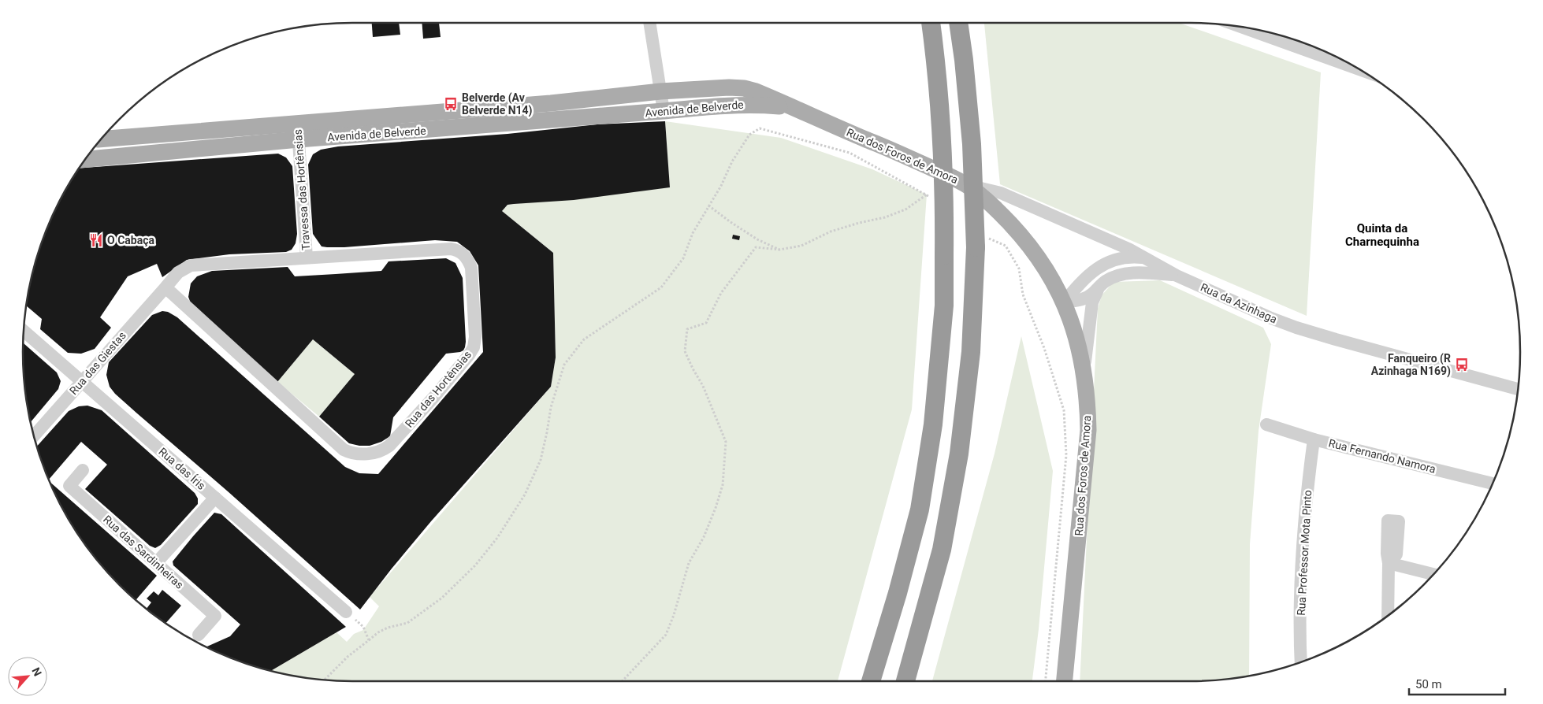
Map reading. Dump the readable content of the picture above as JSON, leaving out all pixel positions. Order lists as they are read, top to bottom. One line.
{"streets":{"main road":["Avenida de Belverde","Rua dos Foros de Amora"],"street":["Travessa das Hortênsias","Rua da Azinhaga","Rua das Giestas","Rua das Hortênsias","Rua Fernando Namora","Rua das Íris","Rua das Sardinheiras","Rua Professor Mota Pinto"]},"crossings":[["Avenida de Belverde","Rua dos Foros de Amora"],["Avenida de Belverde","Travessa das Hortênsias"],["Rua dos Foros de Amora","Rua da Azinhaga"],["Travessa das Hortênsias","Rua das Hortênsias"],["Rua das Giestas","Rua das Hortênsias"],["Rua das Giestas","Rua das Íris"],["Rua Fernando Namora","Rua Professor Mota Pinto"]],"districts":["Quinta da Charnequinha"],"places":{"bus stop":["Belverde (Av Belverde N14)","Fanqueiro (R Azinhaga N169)"],"restaurant":["O Cabaça"]},"scale_bar":"50 m","north":"top right"}
